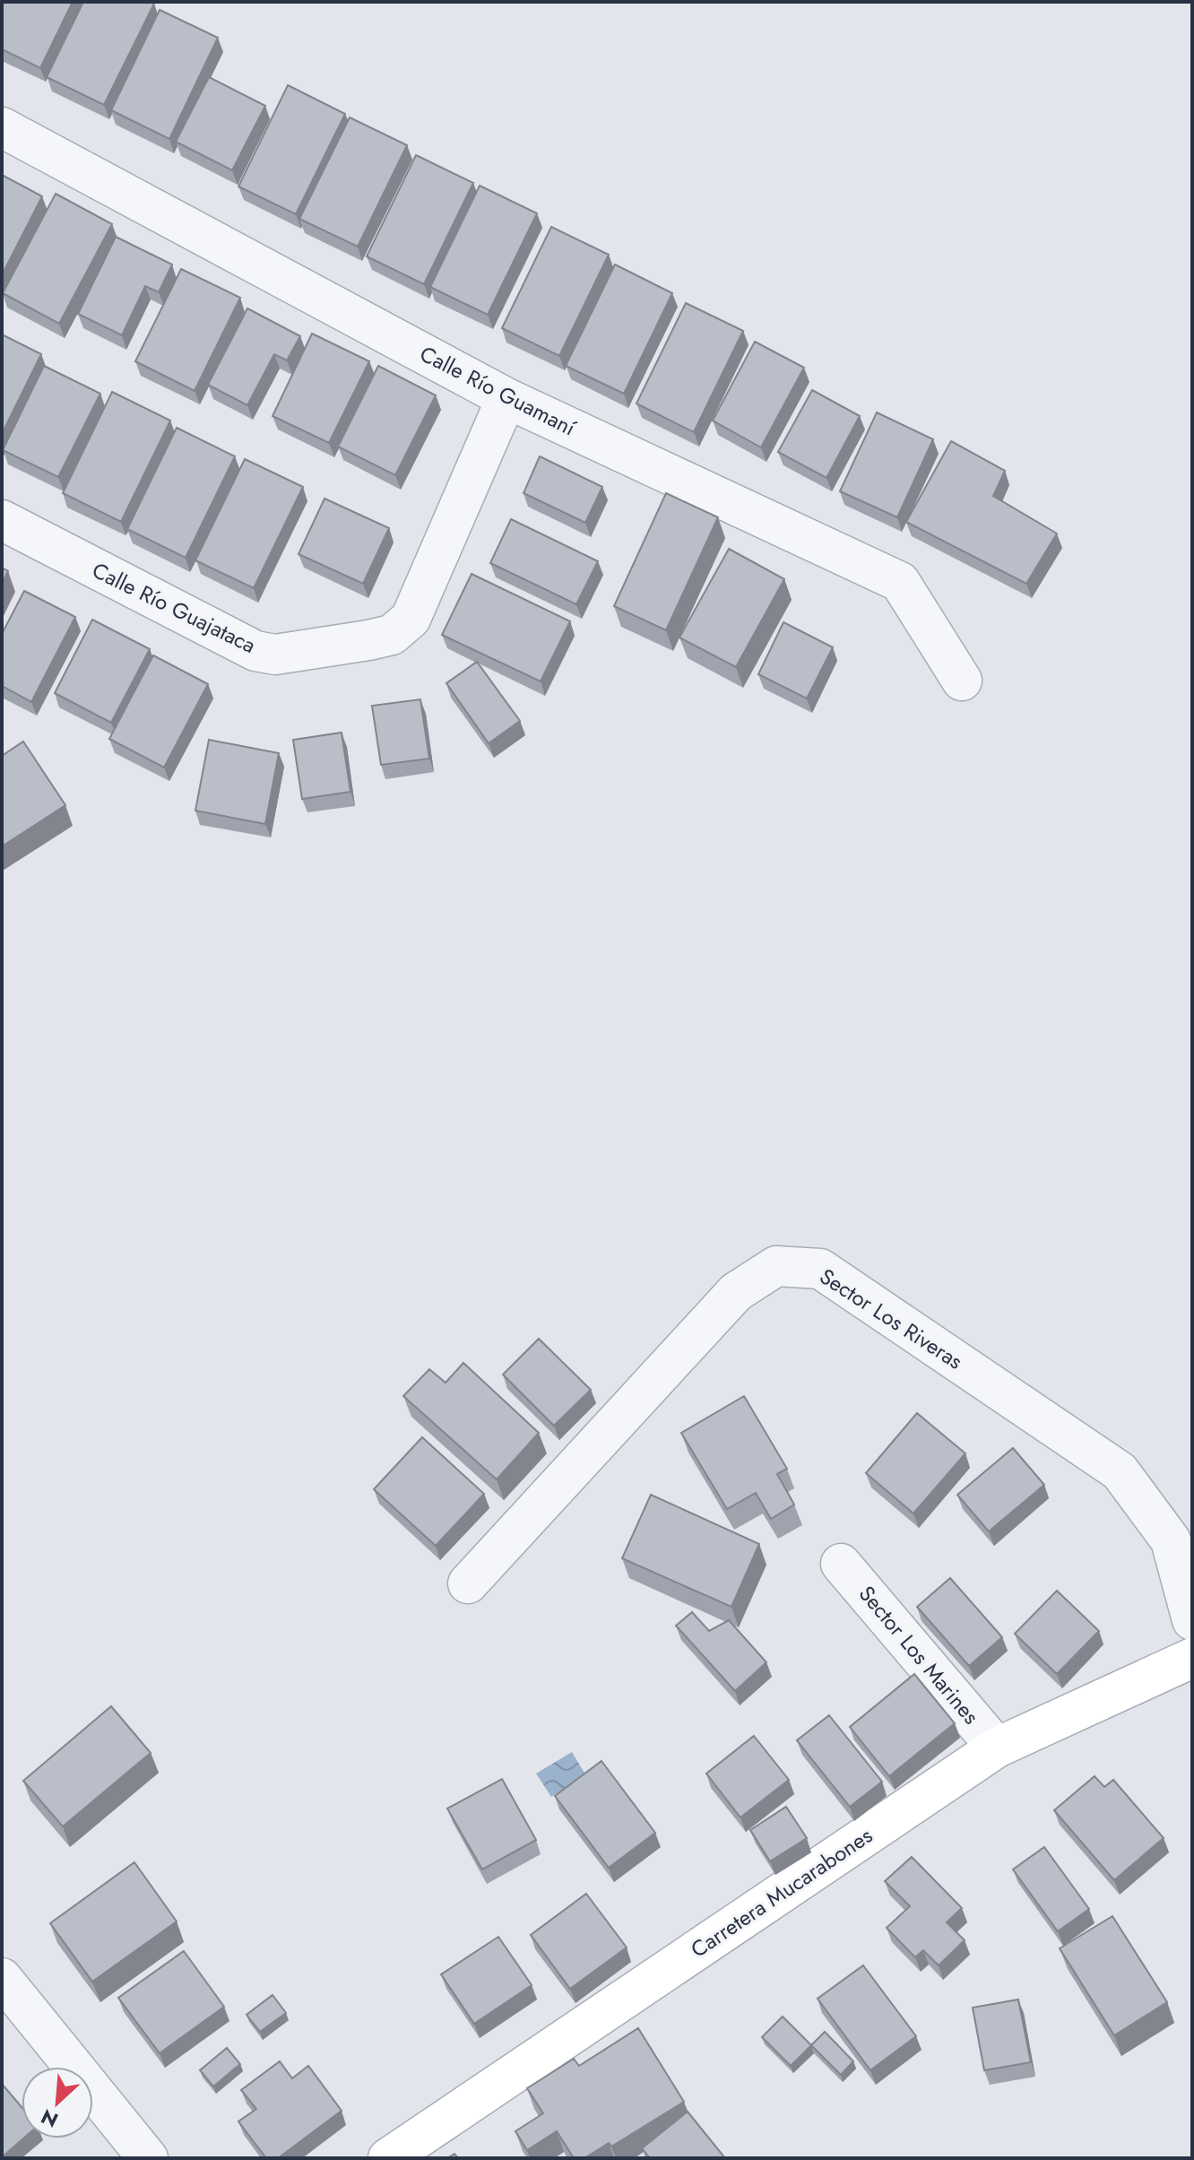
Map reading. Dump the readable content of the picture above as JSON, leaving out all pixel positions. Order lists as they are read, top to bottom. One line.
{"streets":{"street":["Calle Río Guamaní","Calle Río Guajataca","Sector Los Riveras","Sector Los Marines","Carretera Mucarabones"]},"crossings":[["Calle Río Guamaní","Calle Río Guajataca"],["Sector Los Marines","Carretera Mucarabones"]],"north":"bottom left"}
